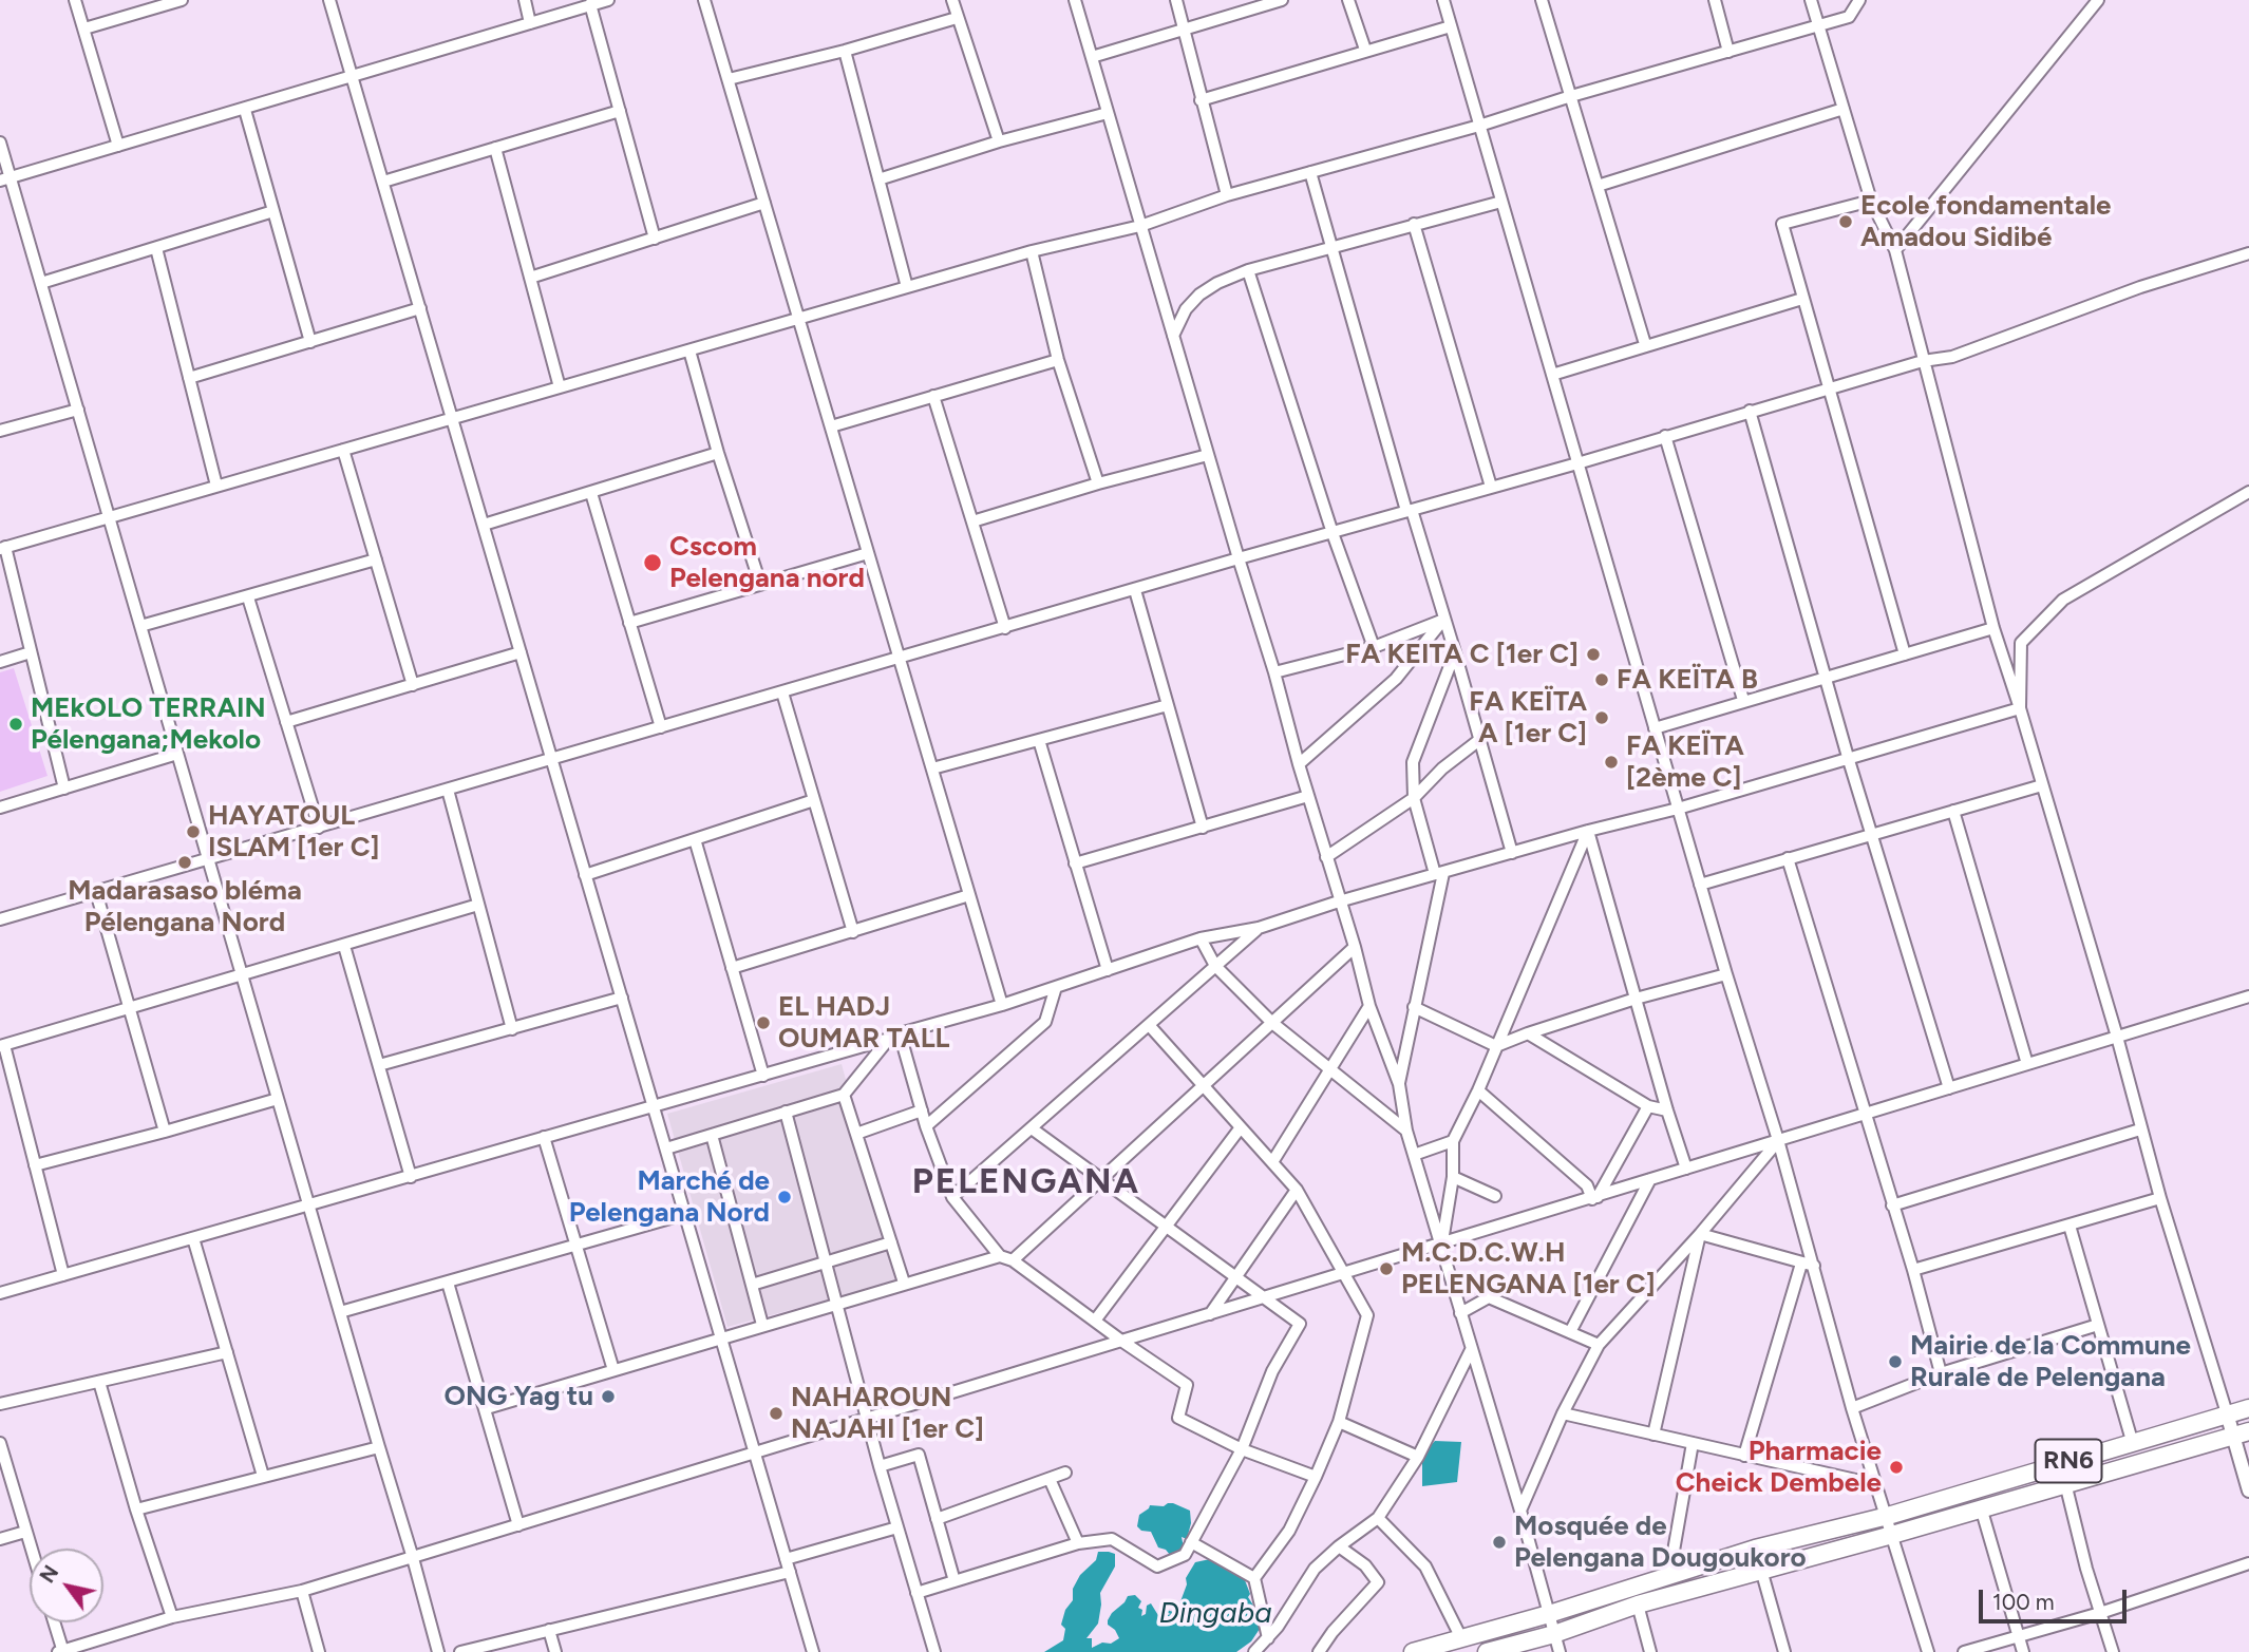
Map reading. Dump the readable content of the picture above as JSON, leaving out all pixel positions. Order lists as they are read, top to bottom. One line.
{"streets":{"highway":["RN6"]},"districts":["PELENGANA"],"water":["Dingaba"],"places":["Ecole fondamentale Amadou Sidibé","Cscom Pelengana nord","FA KEITA C [1er C]","FA KEÏTA B","FA KEÏTA A [1er C]","MEkOLO TERRAIN Pélengana;Mekolo","FA KEÏTA [2ème C]","HAYATOUL ISLAM [1er C]","Madarasaso bléma Pélengana Nord","EL HADJ OUMAR TALL","Marché de Pelengana Nord","M.C.D.C.W.H PELENGANA [1er C]","Mairie de la Commune Rurale de Pelengana","ONG Yag tu","NAHAROUN NAJAHI [1er C]","Pharmacie Cheick Dembele","Mosquée de Pelengana Dougoukoro"],"scale_bar":"100 m","north":"top left"}
